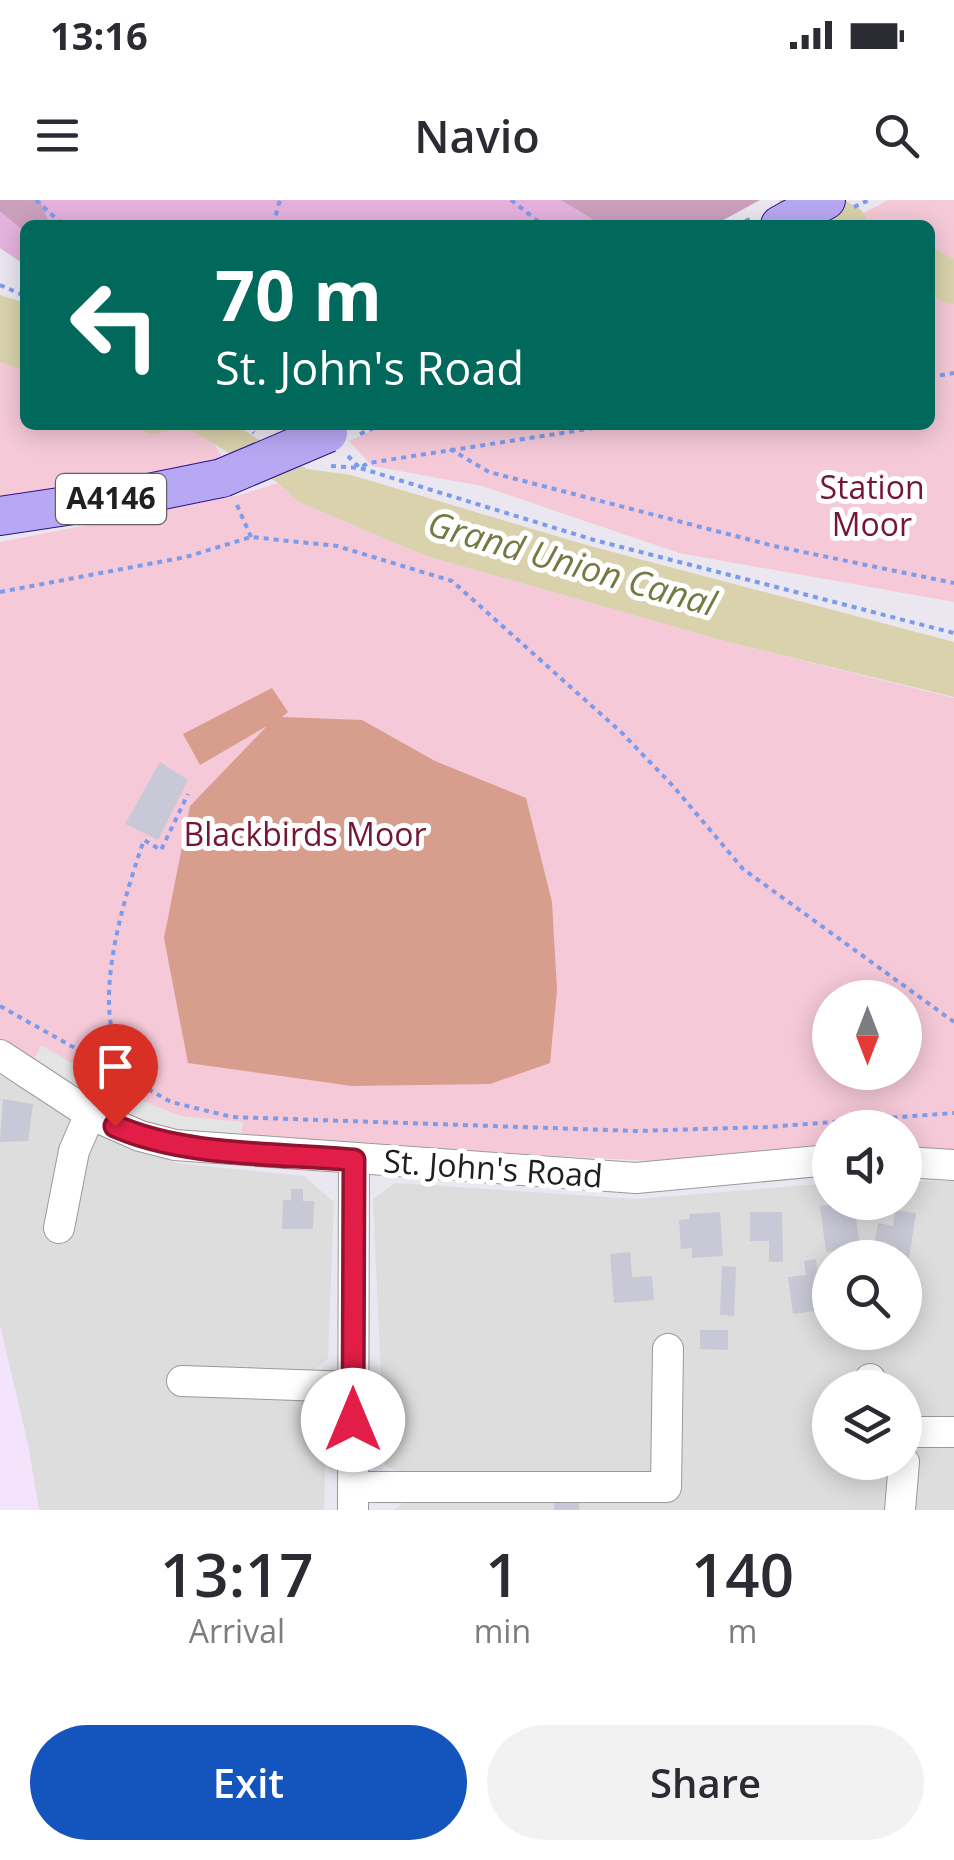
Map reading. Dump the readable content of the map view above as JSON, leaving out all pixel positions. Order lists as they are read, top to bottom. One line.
{"streets":{"main road":["A4146"],"street":["St. John's Road"]},"water":["Grand Union Canal"],"parks":["Station Moor","Blackbirds Moor"],"north":"bottom","page":{"status":"13:16","header":"Navio","turn":["70 m","St. John's Road"],"eta":["13:17","Arrival","1","min","140","m"],"buttons":["Exit","Share"]}}
